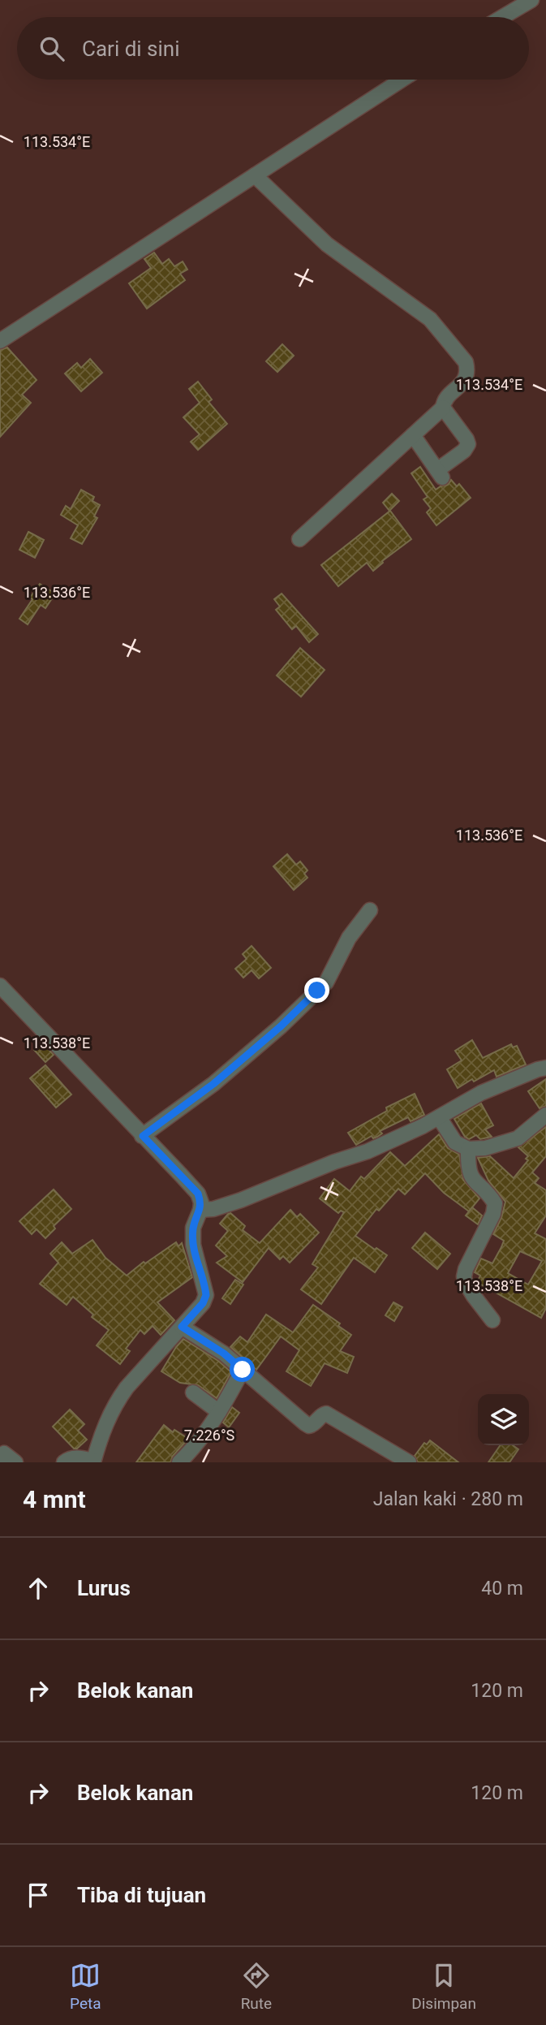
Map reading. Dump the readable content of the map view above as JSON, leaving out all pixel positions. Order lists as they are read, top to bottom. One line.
{"page":{"search":"Cari di sini","heading":["4 mnt","Jalan kaki · 280 m"],"list":[["Lurus","40 m"],["Belok kanan","120 m"],["Belok kanan","120 m"],"Tiba di tujuan"],"nav":["Peta","Rute","Disimpan"]},"coordinates":["113.534°E","113.536°E","113.538°E","7.226°S"]}
